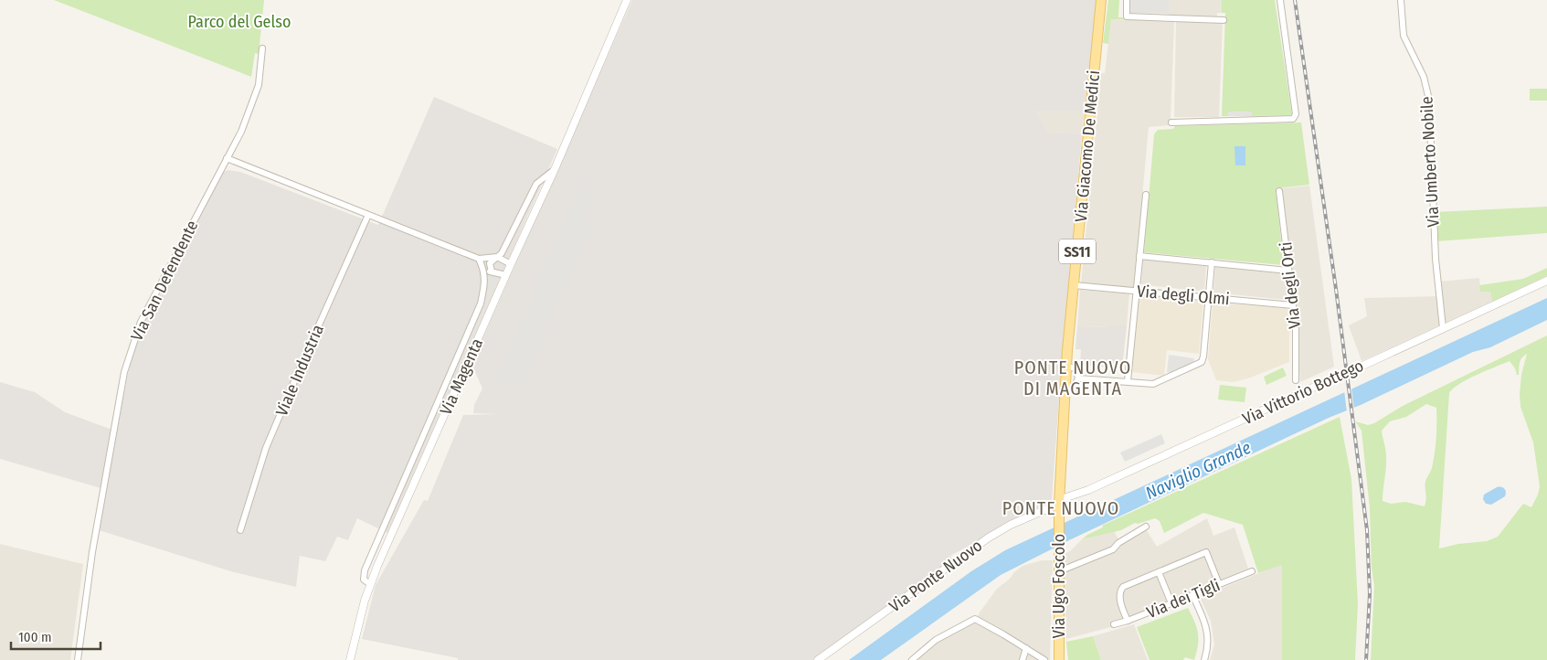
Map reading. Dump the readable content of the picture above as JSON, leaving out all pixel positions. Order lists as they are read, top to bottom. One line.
{"streets":{"main road":["Via Giacomo De Medici","SS11","Via Ugo Foscolo"],"street":["Via Umberto Nobile","Via San Defendente","Via degli Orti","Via degli Olmi","Viale Industria","Via Magenta","Via Vittorio Bottego","Via Ponte Nuovo","Via dei Tigli"]},"crossings":[["Via Giacomo De Medici","Via degli Olmi"],["Via Giacomo De Medici","Via Vittorio Bottego"],["Via Giacomo De Medici","Via Ponte Nuovo"],["Via Giacomo De Medici","Via Ugo Foscolo"],["Via Umberto Nobile","Via Vittorio Bottego"],["Via degli Orti","Via degli Olmi"],["Via Vittorio Bottego","Via Ponte Nuovo"],["Via Vittorio Bottego","Via Ugo Foscolo"],["Via Ponte Nuovo","Via Ugo Foscolo"]],"districts":["PONTE NUOVO DI MAGENTA","PONTE NUOVO"],"water":["Naviglio Grande"],"parks":["Parco del Gelso"],"scale_bar":"100 m"}
